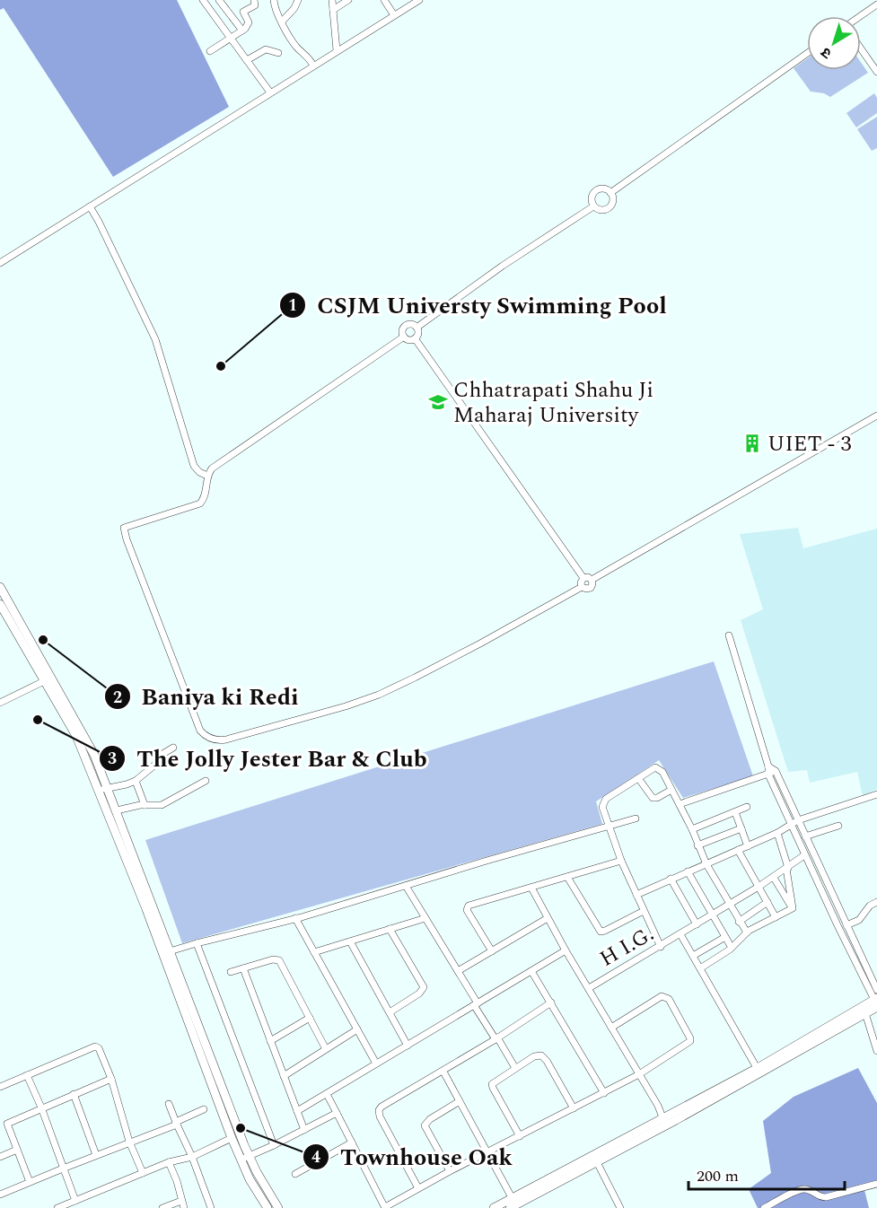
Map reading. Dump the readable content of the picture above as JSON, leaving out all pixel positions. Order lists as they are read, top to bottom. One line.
{"streets":{"street":["H I.G."]},"places":{"other":["CSJM Universty Swimming Pool","Baniya ki Redi","The Jolly Jester Bar & Club","Townhouse Oak"],"school or university":["Chhatrapati Shahu Ji Maharaj University"],"building":["UIET - 3"]},"scale_bar":"200 m","north":"bottom left"}
